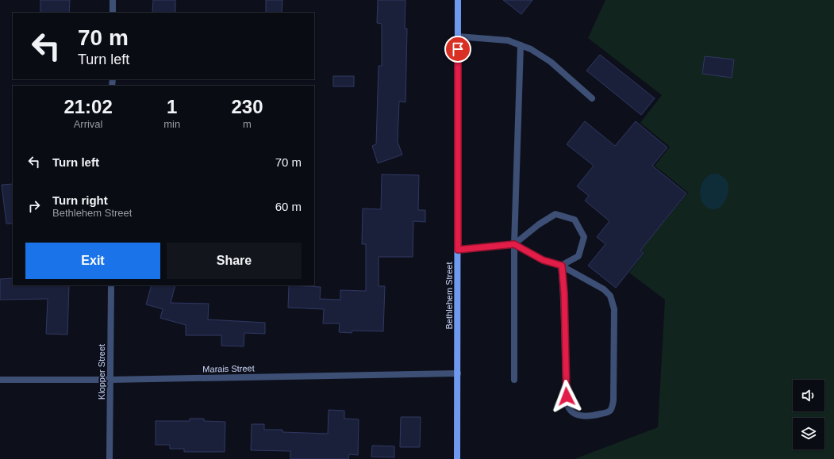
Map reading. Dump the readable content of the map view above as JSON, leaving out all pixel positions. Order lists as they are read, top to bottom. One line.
{"streets":{"main road":["Bethlehem Street"],"street":["Marais Street","Klopper Street"]},"crossings":[["Bethlehem Street","Marais Street"],["Marais Street","Klopper Street"]],"page":{"turn":["70 m","Turn left"],"eta":["21:02","Arrival","1","min","230","m"],"list":[{"name":"Turn left","value":"70 m"},{"name":"Turn right","note":"Bethlehem Street","value":"60 m"}],"buttons":["Exit","Share"]}}
